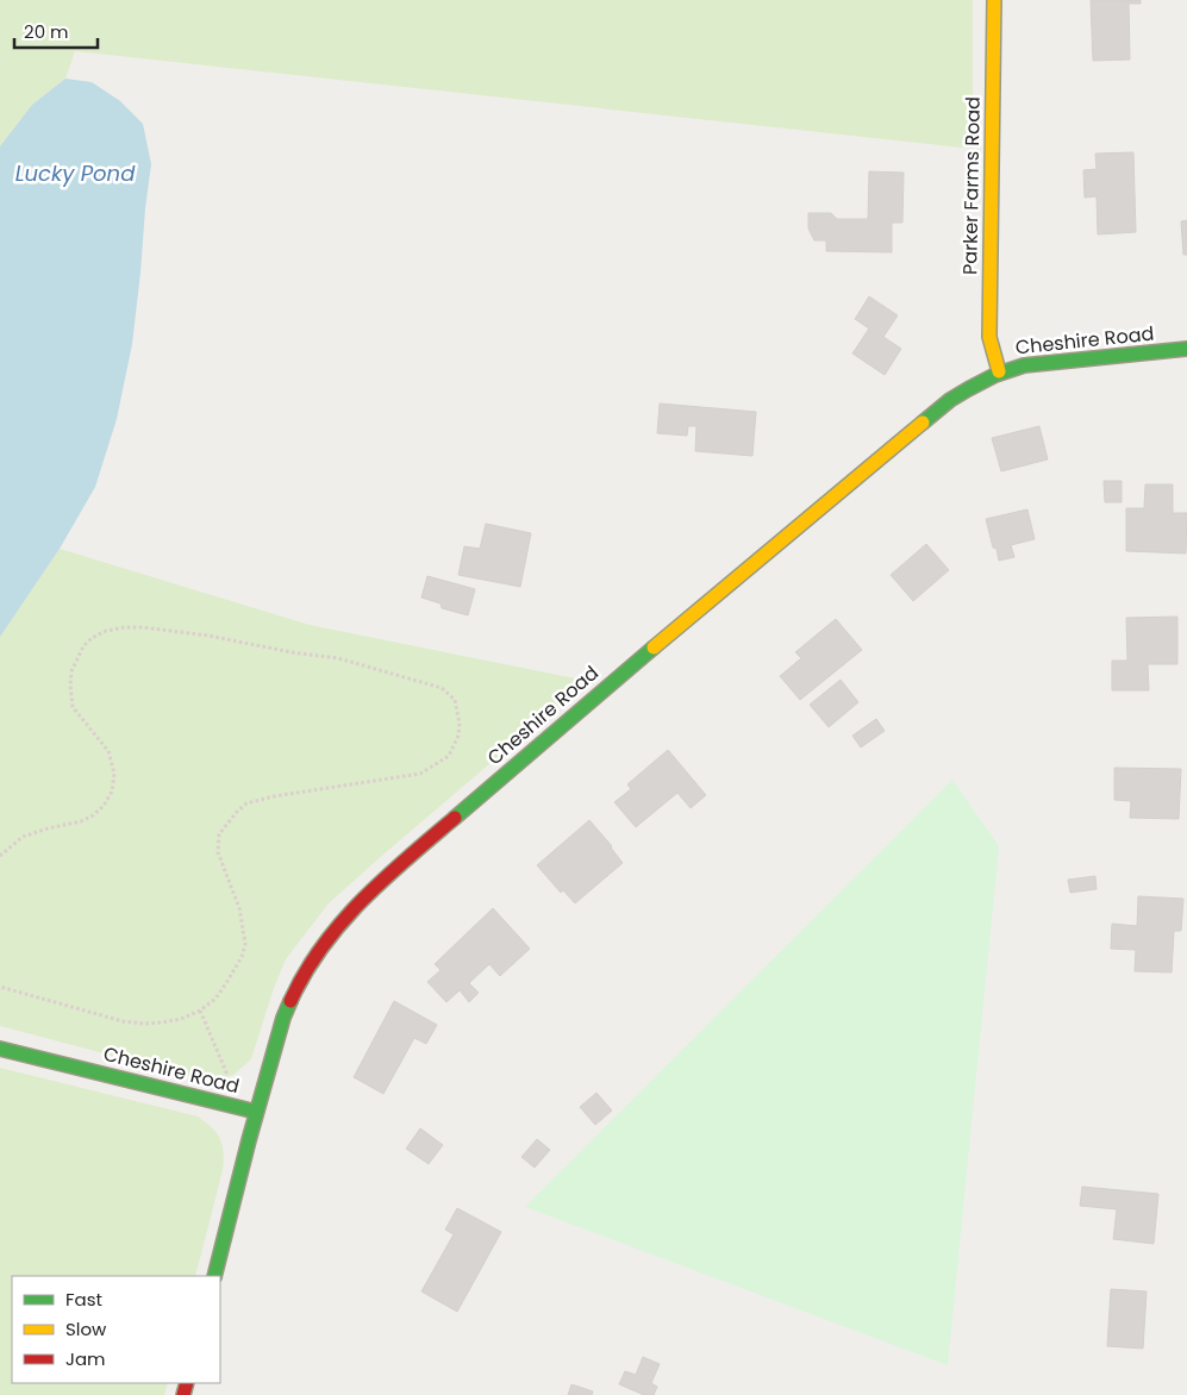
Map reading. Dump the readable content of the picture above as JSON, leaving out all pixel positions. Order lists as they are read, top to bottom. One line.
{"streets":{"street":["Parker Farms Road","Cheshire Road"]},"crossings":[["Parker Farms Road","Cheshire Road"]],"water":["Lucky Pond"],"legend":["Fast","Slow","Jam"],"scale_bar":"20 m"}
